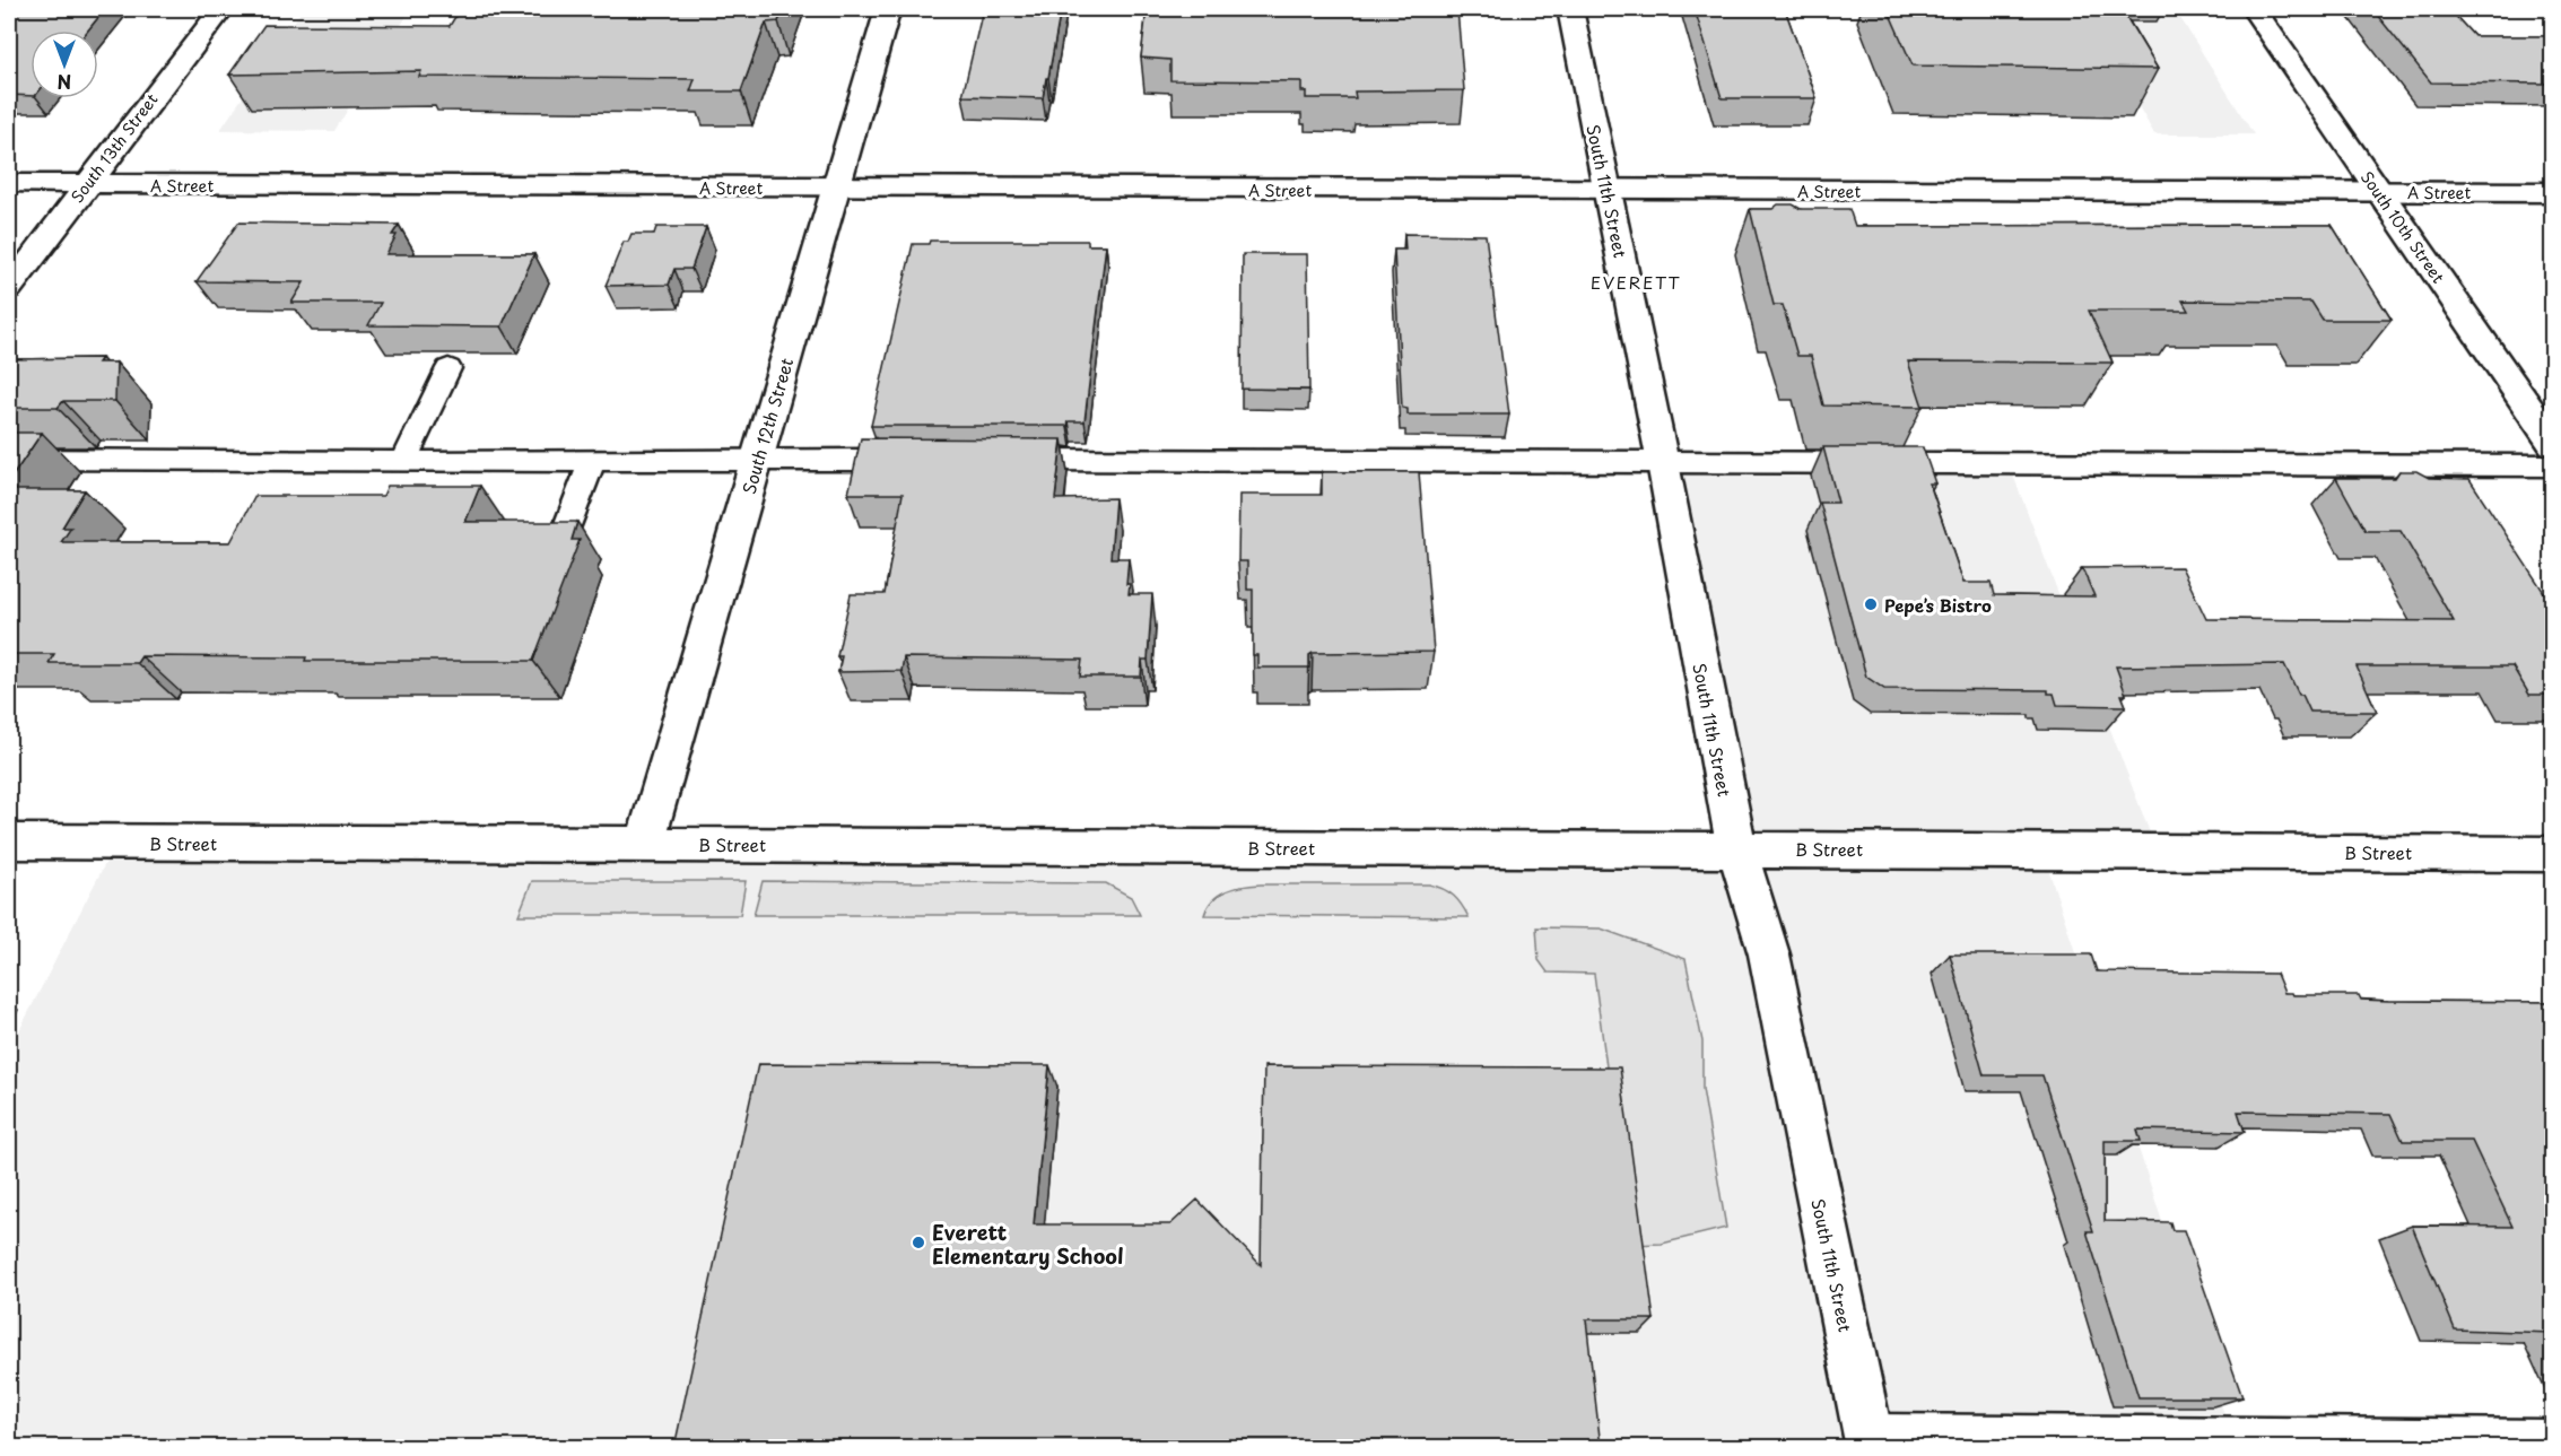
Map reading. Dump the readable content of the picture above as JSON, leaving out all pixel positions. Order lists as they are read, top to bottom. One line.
{"streets":{"street":["South 13th Street","A Street","South 11th Street","South 10th Street","South 12th Street","B Street"]},"crossings":[["South 13th Street","A Street"],["A Street","South 11th Street"],["A Street","South 10th Street"],["A Street","South 12th Street"],["South 11th Street","B Street"],["South 12th Street","B Street"]],"districts":["EVERETT"],"places":["Pepe’s Bistro","Everett Elementary School"],"north":"bottom"}
